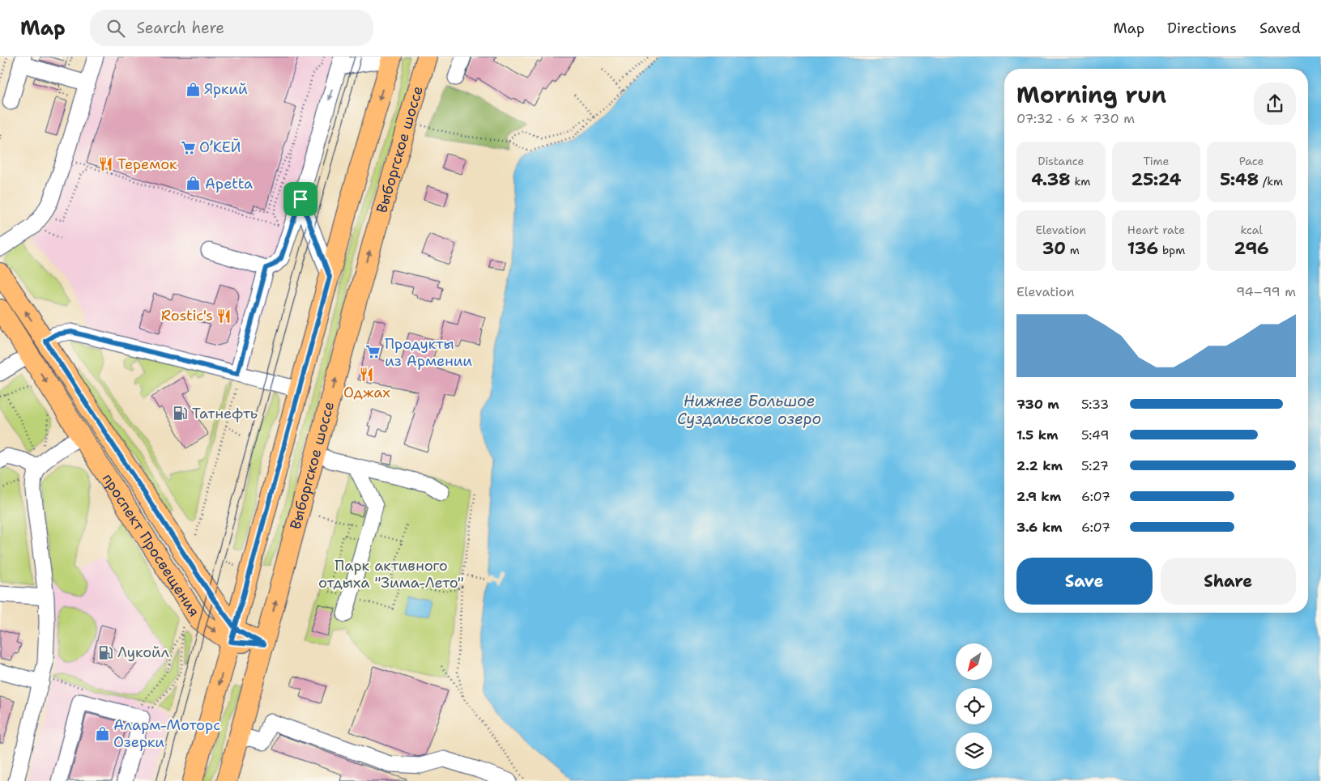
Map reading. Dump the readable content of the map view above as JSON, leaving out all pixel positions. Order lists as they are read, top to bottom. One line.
{"streets":{"main road":["Выборгское шоссе","проспект Просвещения"]},"crossings":[["Выборгское шоссе","проспект Просвещения"]],"water":["Нижнее Большое Суздальское озеро"],"parks":["Парк активного отдыха \"Зима-Лето\""],"places":{"shop":["Яркий","Apetta","Аларм-Моторс Озерки"],"supermarket":["О’КЕЙ","Продукты из Армении"],"restaurant":["Теремок","Rostic's","Оджах"],"fuel station":["Татнефть","Лукойл"]},"north":"bottom left","page":{"header":"Map","search":"Search here","nav":["Map","Directions","Saved"],"heading":["Morning run","07:32 · 6 × 730 m"],"stats":[["Distance","4.38 km"],["Time","25:24"],["Pace","5:48 /km"],["Elevation","30 m"],["Heart rate","136 bpm"],["kcal","296"]],"chart":["Elevation","94–99 m"],"list":[{"name":"730 m","note":"5:33"},{"name":"1.5 km","note":"5:49"},{"name":"2.2 km","note":"5:27"},{"name":"2.9 km","note":"6:07"},{"name":"3.6 km","note":"6:07"}],"buttons":["Save","Share"]}}
